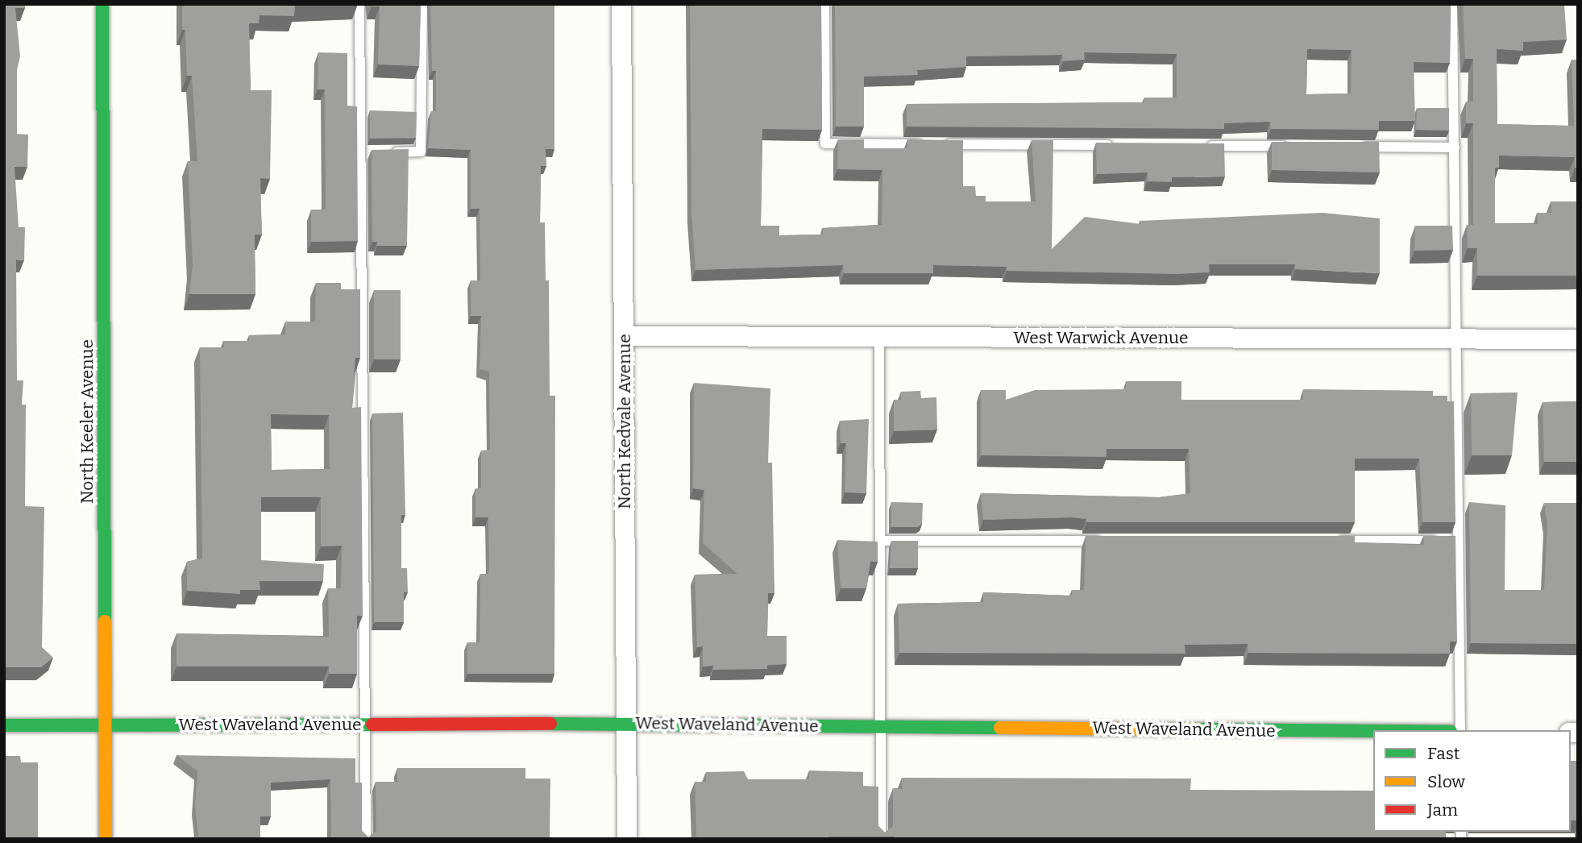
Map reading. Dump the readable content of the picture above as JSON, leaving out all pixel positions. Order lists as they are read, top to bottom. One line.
{"streets":{"street":["West Warwick Avenue","North Keeler Avenue","North Kedvale Avenue","West Waveland Avenue"]},"crossings":[["West Warwick Avenue","North Kedvale Avenue"],["North Keeler Avenue","West Waveland Avenue"],["North Kedvale Avenue","West Waveland Avenue"]],"legend":["Fast","Slow","Jam"]}
